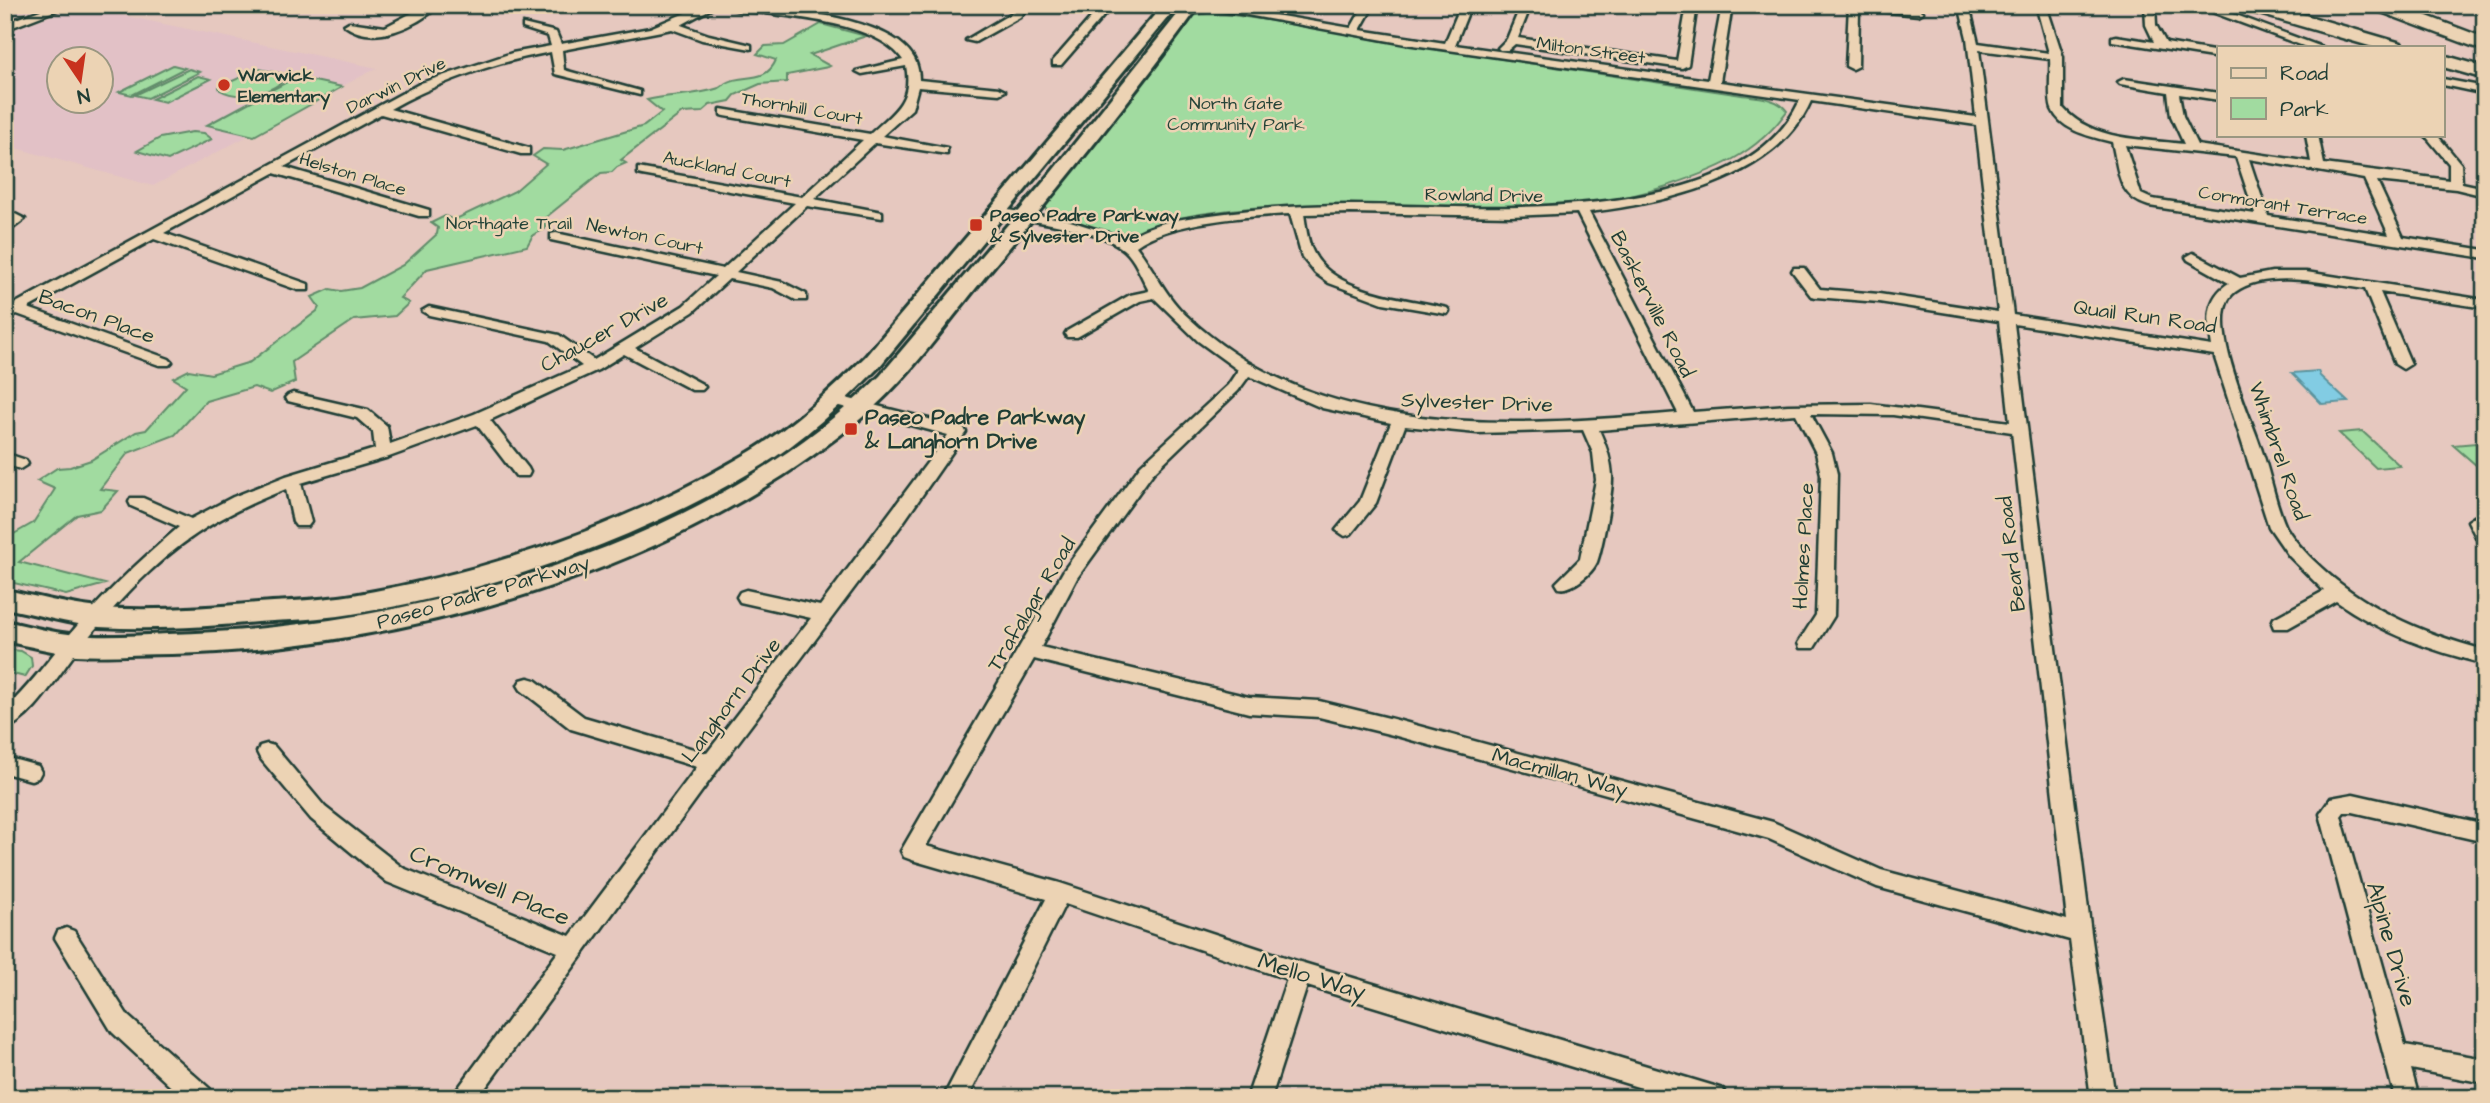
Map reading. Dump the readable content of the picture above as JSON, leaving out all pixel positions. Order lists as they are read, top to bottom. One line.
{"streets":{"main road":["Paseo Padre Parkway"],"street":["Milton Street","Darwin Drive","Thornhill Court","Auckland Court","Helston Place","Rowland Drive","Cormorant Terrace","Newton Court","Baskerville Road","Bacon Place","Quail Run Road","Chaucer Drive","Sylvester Drive","Whimbrel Road","Holmes Place","Beard Road","Trafalgar Road","Langhorn Drive","Macmillan Way","Cromwell Place","Alpine Drive","Mello Way"]},"crossings":[["Milton Street","Rowland Drive"],["Milton Street","Beard Road"],["Milton Street","Paseo Padre Parkway"],["Darwin Drive","Helston Place"],["Darwin Drive","Bacon Place"],["Thornhill Court","Chaucer Drive"],["Auckland Court","Chaucer Drive"],["Rowland Drive","Baskerville Road"],["Rowland Drive","Sylvester Drive"],["Newton Court","Chaucer Drive"],["Baskerville Road","Sylvester Drive"],["Quail Run Road","Whimbrel Road"],["Quail Run Road","Beard Road"],["Chaucer Drive","Paseo Padre Parkway"],["Sylvester Drive","Holmes Place"],["Sylvester Drive","Beard Road"],["Sylvester Drive","Trafalgar Road"],["Beard Road","Macmillan Way"],["Paseo Padre Parkway","Langhorn Drive"],["Trafalgar Road","Macmillan Way"],["Trafalgar Road","Mello Way"],["Langhorn Drive","Cromwell Place"]],"parks":["North Gate Community Park","Northgate Trail"],"places":{"other":["Warwick Elementary"],"transit":["Paseo Padre Parkway & Sylvester Drive","Paseo Padre Parkway & Langhorn Drive"]},"legend":["Road","Park"],"north":"bottom"}
